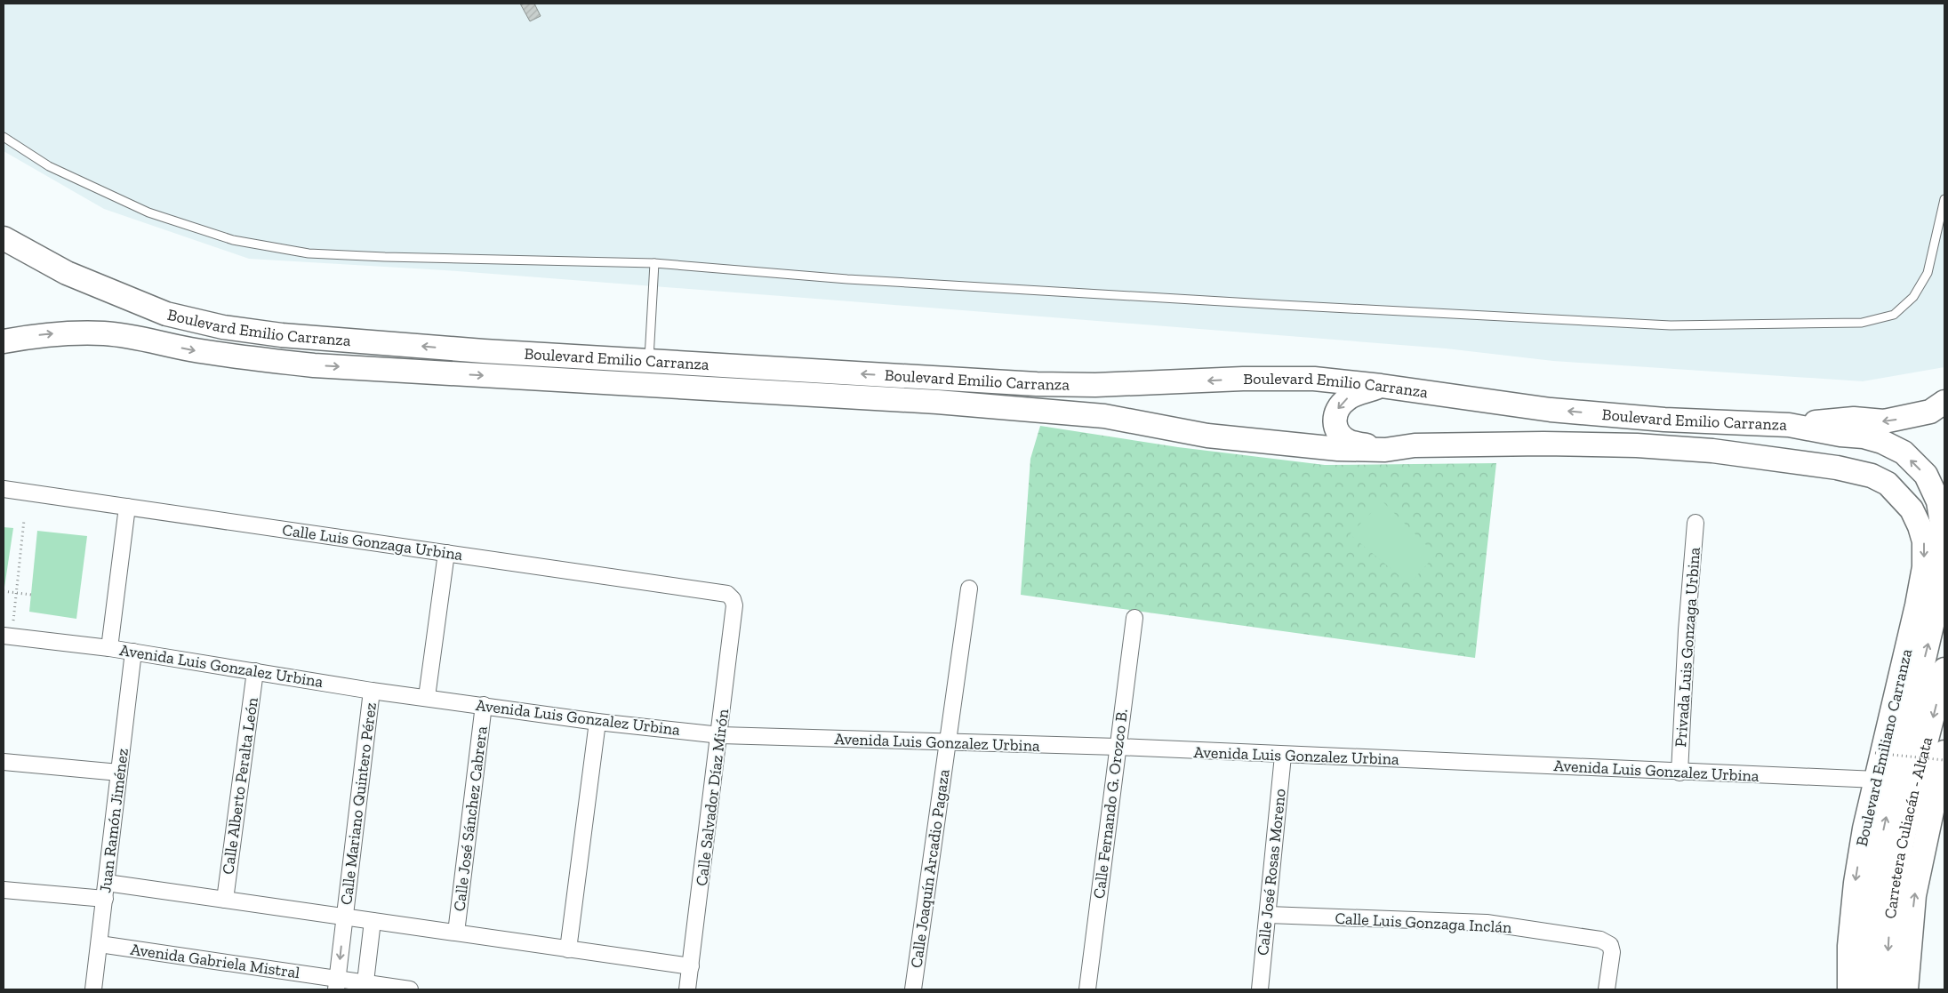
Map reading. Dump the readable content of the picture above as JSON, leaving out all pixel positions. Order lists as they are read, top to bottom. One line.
{"streets":{"street":["Boulevard Emilio Carranza","Calle Luis Gonzaga Urbina","Privada Luis Gonzaga Urbina","Avenida Luis Gonzalez Urbina","Boulevard Emiliano Carranza","Calle Alberto Peralta León","Calle Salvador Díaz Mirón","Calle Mariano Quintero Pérez","Calle Fernando G. Orozco B.","Calle José Sánchez Cabrera","Juan Ramón Jiménez","Carretera Culiacán - Altata","Calle Joaquín Arcadio Pagaza","Calle José Rosas Moreno","Calle Luis Gonzaga Inclán","Avenida Gabriela Mistral"]},"crossings":[["Boulevard Emilio Carranza","Boulevard Emiliano Carranza"],["Calle Luis Gonzaga Urbina","Calle Salvador Díaz Mirón"],["Privada Luis Gonzaga Urbina","Avenida Luis Gonzalez Urbina"],["Avenida Luis Gonzalez Urbina","Boulevard Emiliano Carranza"],["Avenida Luis Gonzalez Urbina","Calle Alberto Peralta León"],["Avenida Luis Gonzalez Urbina","Calle Salvador Díaz Mirón"],["Avenida Luis Gonzalez Urbina","Calle Mariano Quintero Pérez"],["Avenida Luis Gonzalez Urbina","Calle Fernando G. Orozco B."],["Avenida Luis Gonzalez Urbina","Calle José Sánchez Cabrera"],["Avenida Luis Gonzalez Urbina","Juan Ramón Jiménez"],["Avenida Luis Gonzalez Urbina","Calle Joaquín Arcadio Pagaza"],["Avenida Luis Gonzalez Urbina","Calle José Rosas Moreno"],["Calle Mariano Quintero Pérez","Avenida Gabriela Mistral"],["Juan Ramón Jiménez","Avenida Gabriela Mistral"],["Calle José Rosas Moreno","Calle Luis Gonzaga Inclán"]],"one_way":["Boulevard Emiliano Carranza"]}
